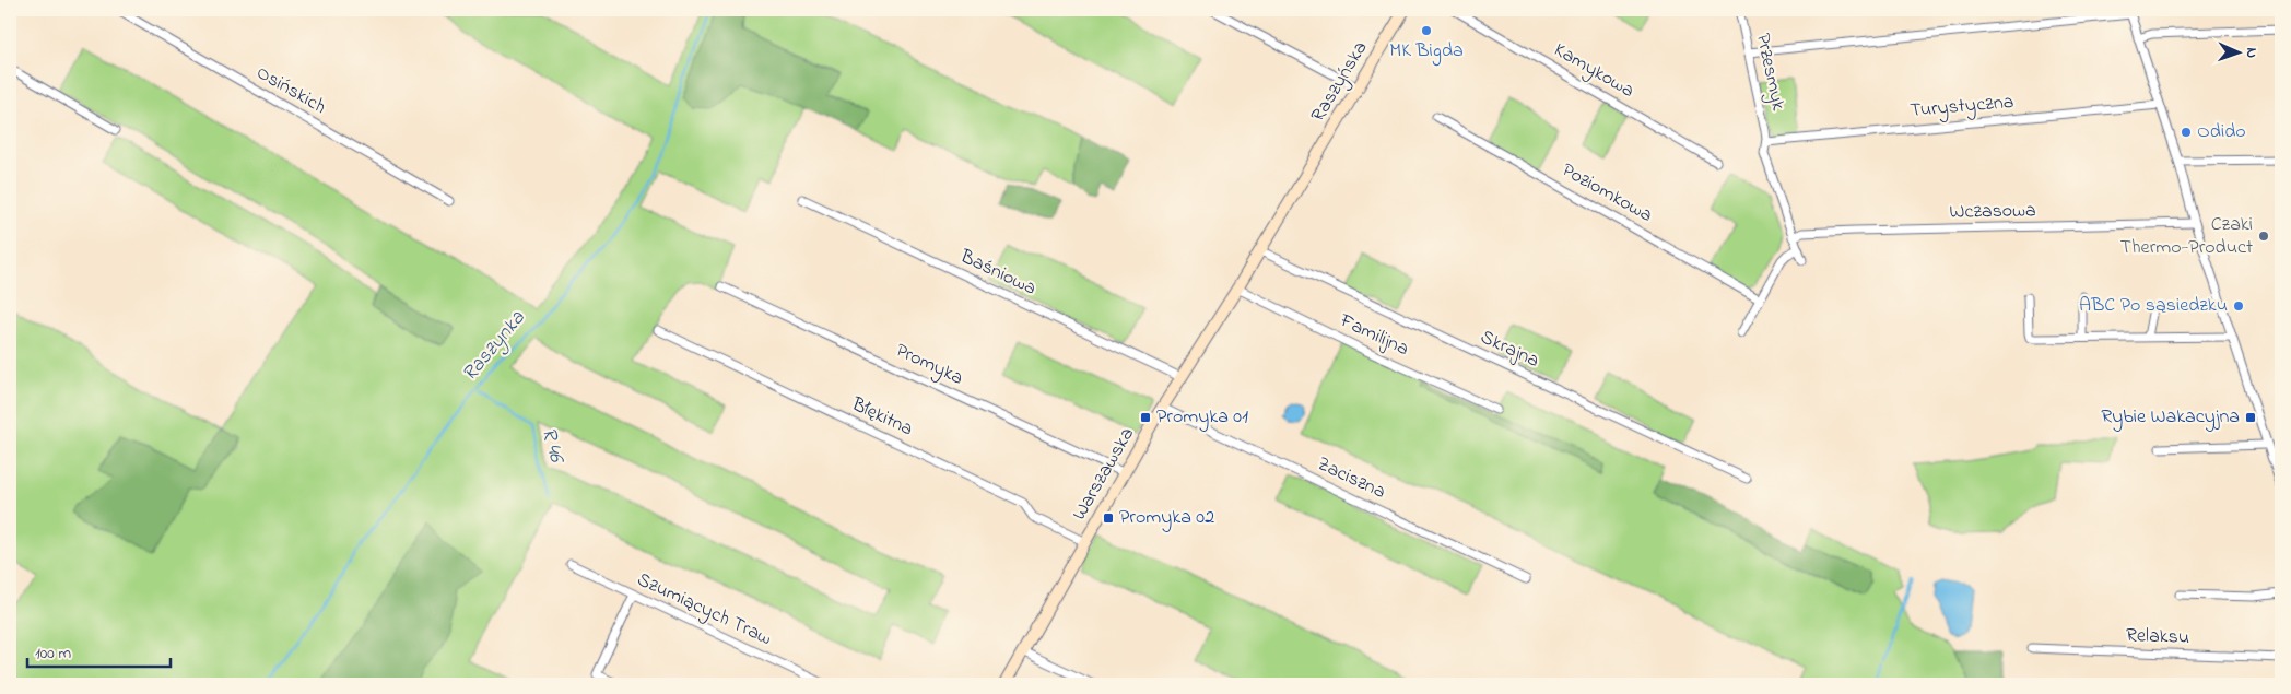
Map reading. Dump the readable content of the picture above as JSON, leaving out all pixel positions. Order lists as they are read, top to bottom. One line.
{"streets":{"street":["Kamykowa","Przesmyk","Raszyńska","Osińskich","Turystyczna","Poziomkowa","Wczasowa","Baśniowa","Familijna","Skrajna","Promyka","Błękitna","Warszawska","Zaciszna","Szumiących Traw","Relaksu"]},"crossings":[["Przesmyk","Turystyczna"],["Przesmyk","Wczasowa"],["Raszyńska","Warszawska"],["Baśniowa","Warszawska"],["Familijna","Warszawska"],["Skrajna","Warszawska"],["Promyka","Warszawska"],["Błękitna","Warszawska"],["Warszawska","Zaciszna"]],"water":["Raszynka","R 46"],"places":{"other":["MK Bigda","Odido","Czaki Thermo-Product","ABC Po sąsiedzku"],"transit":["Promyka 01","Rybie Wakacyjna","Promyka 02"]},"scale_bar":"100 m","north":"right"}
